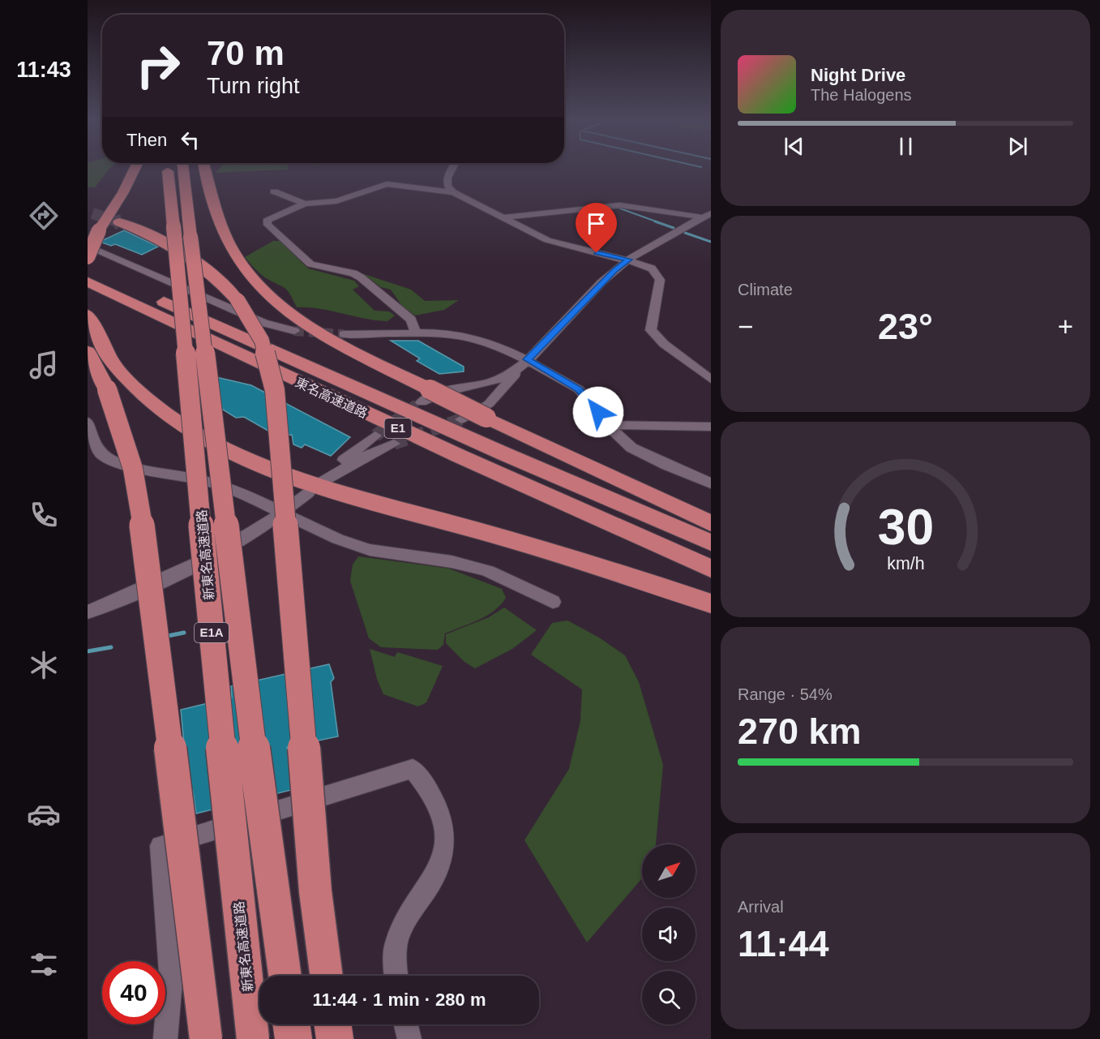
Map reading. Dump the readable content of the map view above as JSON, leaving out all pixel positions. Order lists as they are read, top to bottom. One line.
{"streets":{"highway":["東名高速道路","E1","新東名高速道路","E1A"]},"north":"top right","page":{"tabs":"11:43","turn":["70 m","Turn right"],"song":["Night Drive","The Halogens"],"then":"Then","tile":["Climate",["Range · 54%","270 km"],["Arrival","11:44"]],"heat":["−","23°","+"],"limit":"40","trip":"11:44 · 1 min · 280 m","gauge":["30","km/h"]}}
